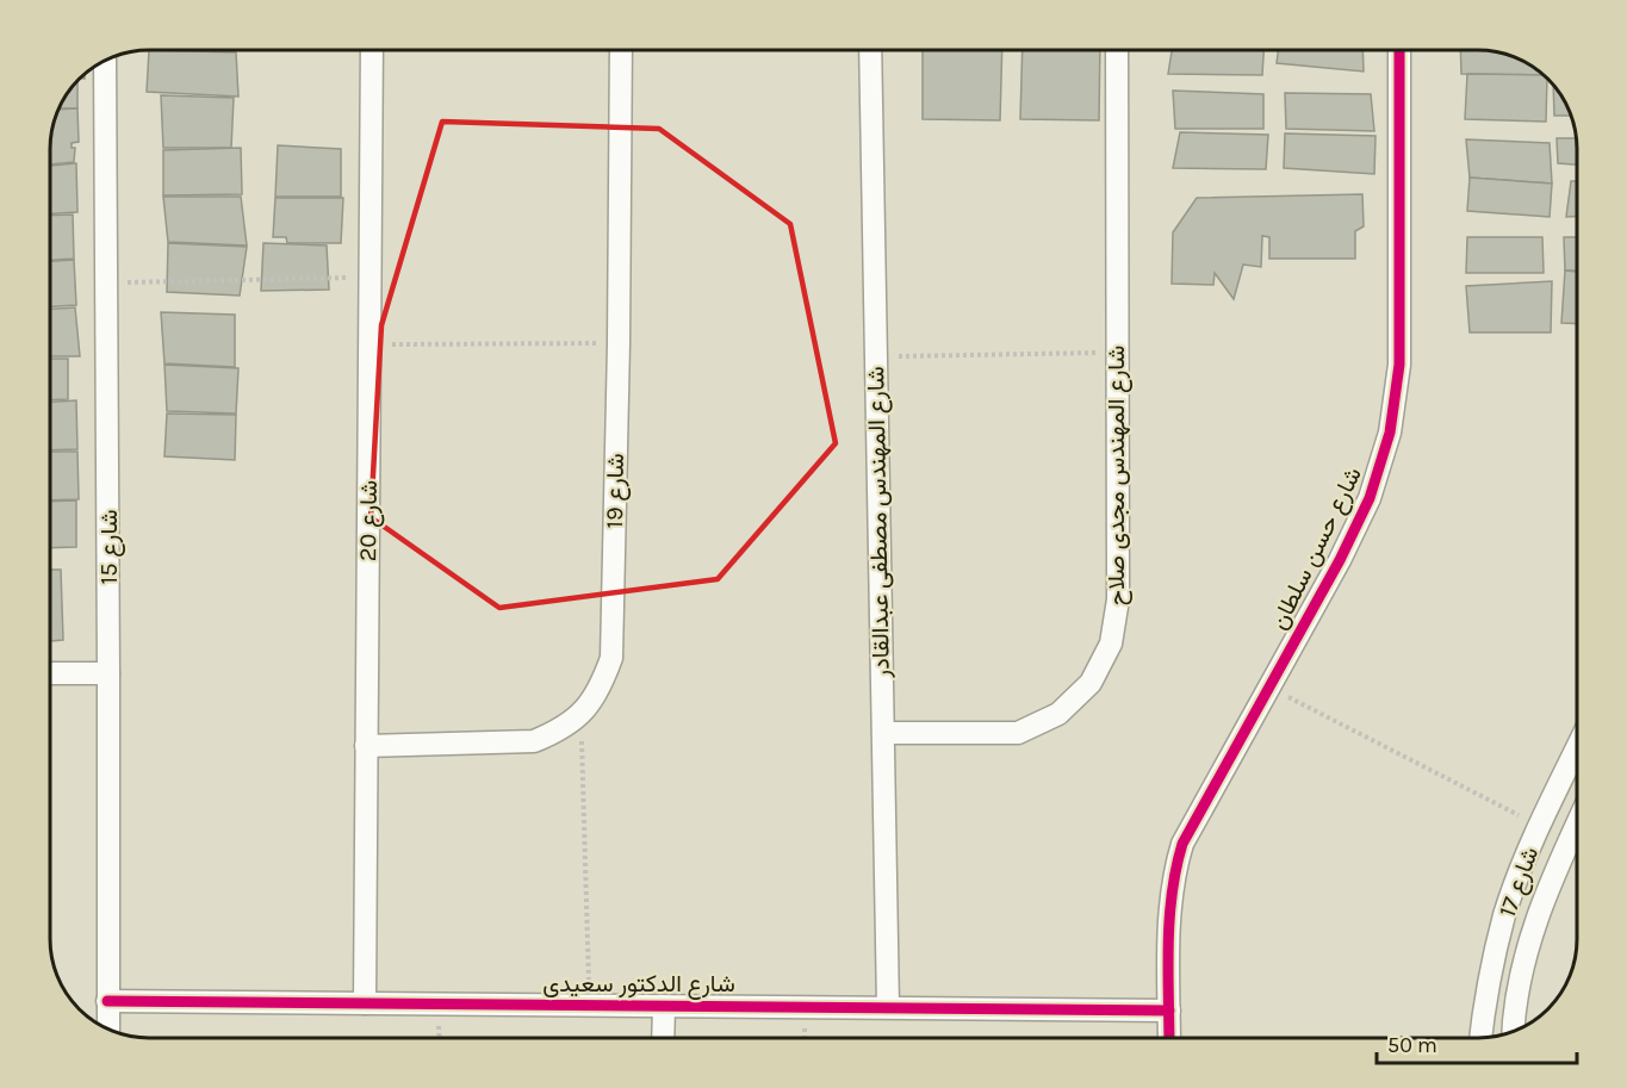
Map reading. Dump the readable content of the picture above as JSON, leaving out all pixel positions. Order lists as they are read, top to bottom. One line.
{"streets":{"street":["شارع المهندس مجدى صلاح","شارع 19","شارع 20","شارع المهندس مصطفى عبدالقادر","شارع 15","شارع حسن سلطان","شارع 17","شارع الدكتور سعيدى"]},"crossings":[["شارع المهندس مجدى صلاح","شارع المهندس مصطفى عبدالقادر"],["شارع 19","شارع 20"],["شارع 20","شارع الدكتور سعيدى"],["شارع المهندس مصطفى عبدالقادر","شارع الدكتور سعيدى"],["شارع 15","شارع الدكتور سعيدى"],["شارع حسن سلطان","شارع الدكتور سعيدى"]],"scale_bar":"50 m"}
